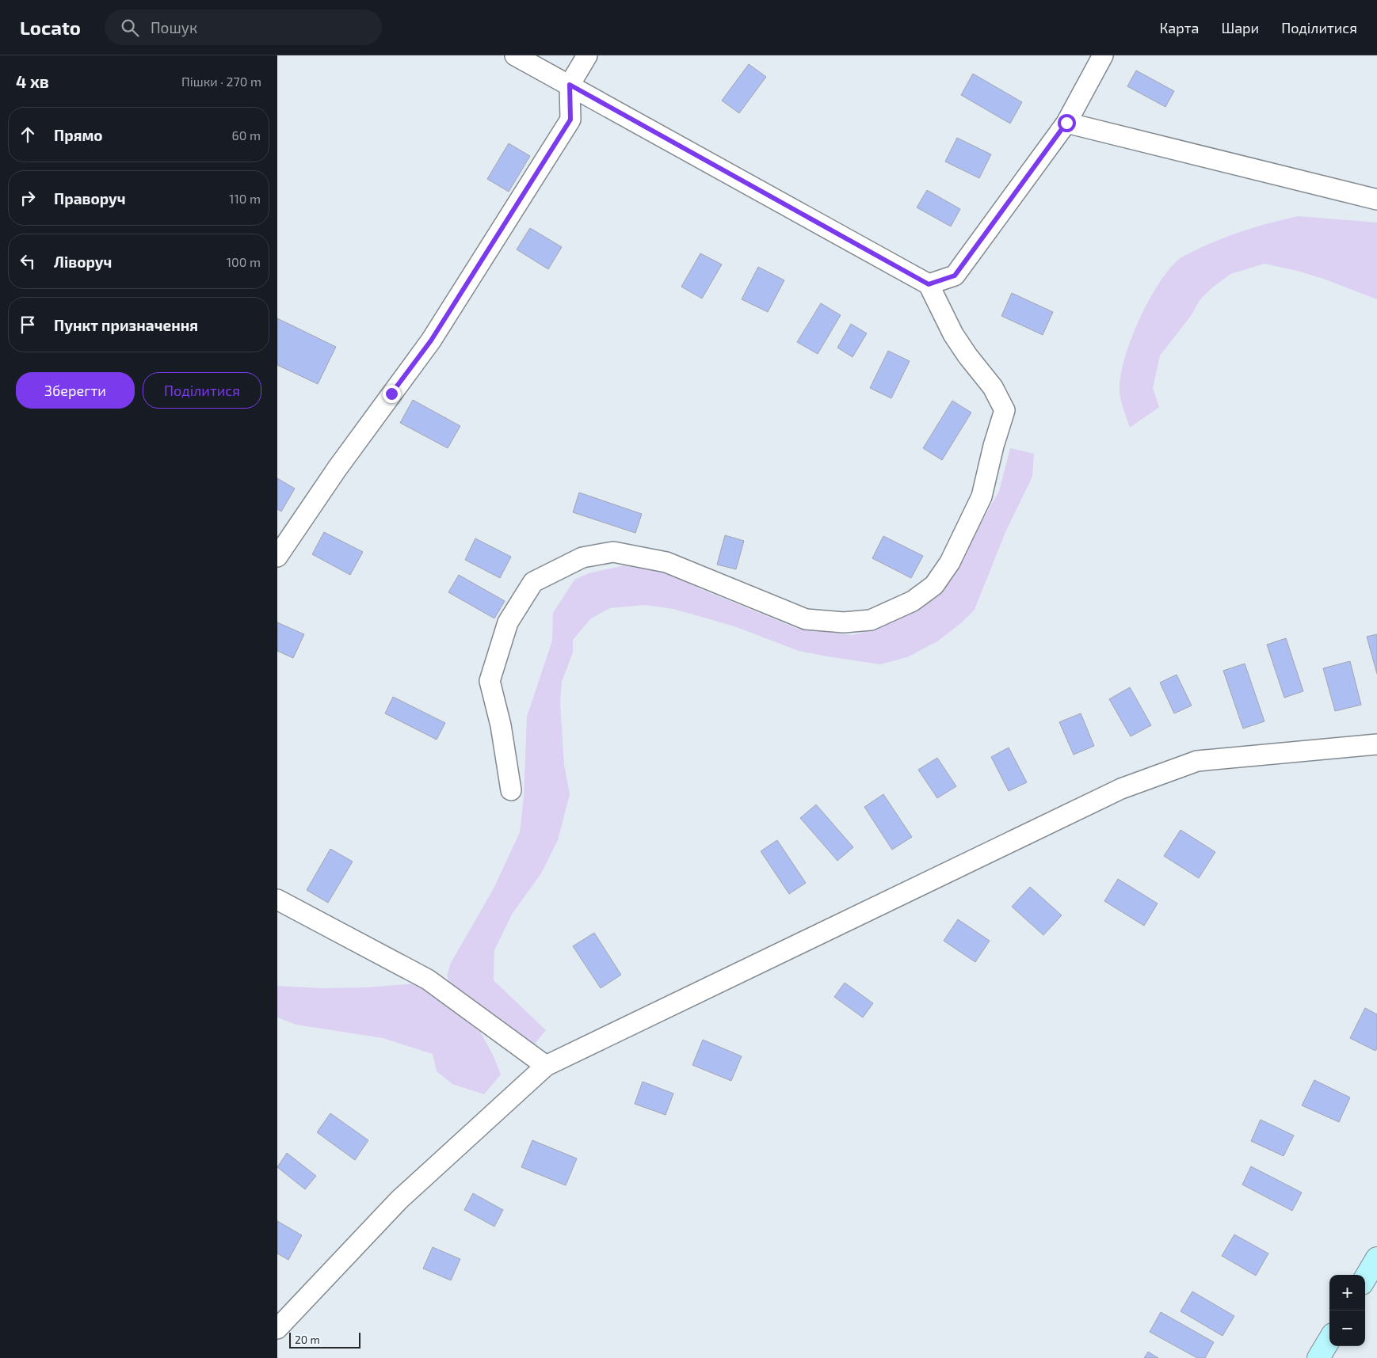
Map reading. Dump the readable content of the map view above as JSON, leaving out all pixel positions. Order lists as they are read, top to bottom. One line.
{"scale_bar":"20 m","page":{"header":"Locato","search":"Пошук","nav":["Карта","Шари","Поділитися"],"heading":["4 хв","Пішки · 270 m"],"list":[["Прямо","60 m"],["Праворуч","110 m"],["Ліворуч","100 m"],"Пункт призначення"],"buttons":["Зберегти","Поділитися"],"map_buttons":["+","−"],"scale":"20 m"}}
